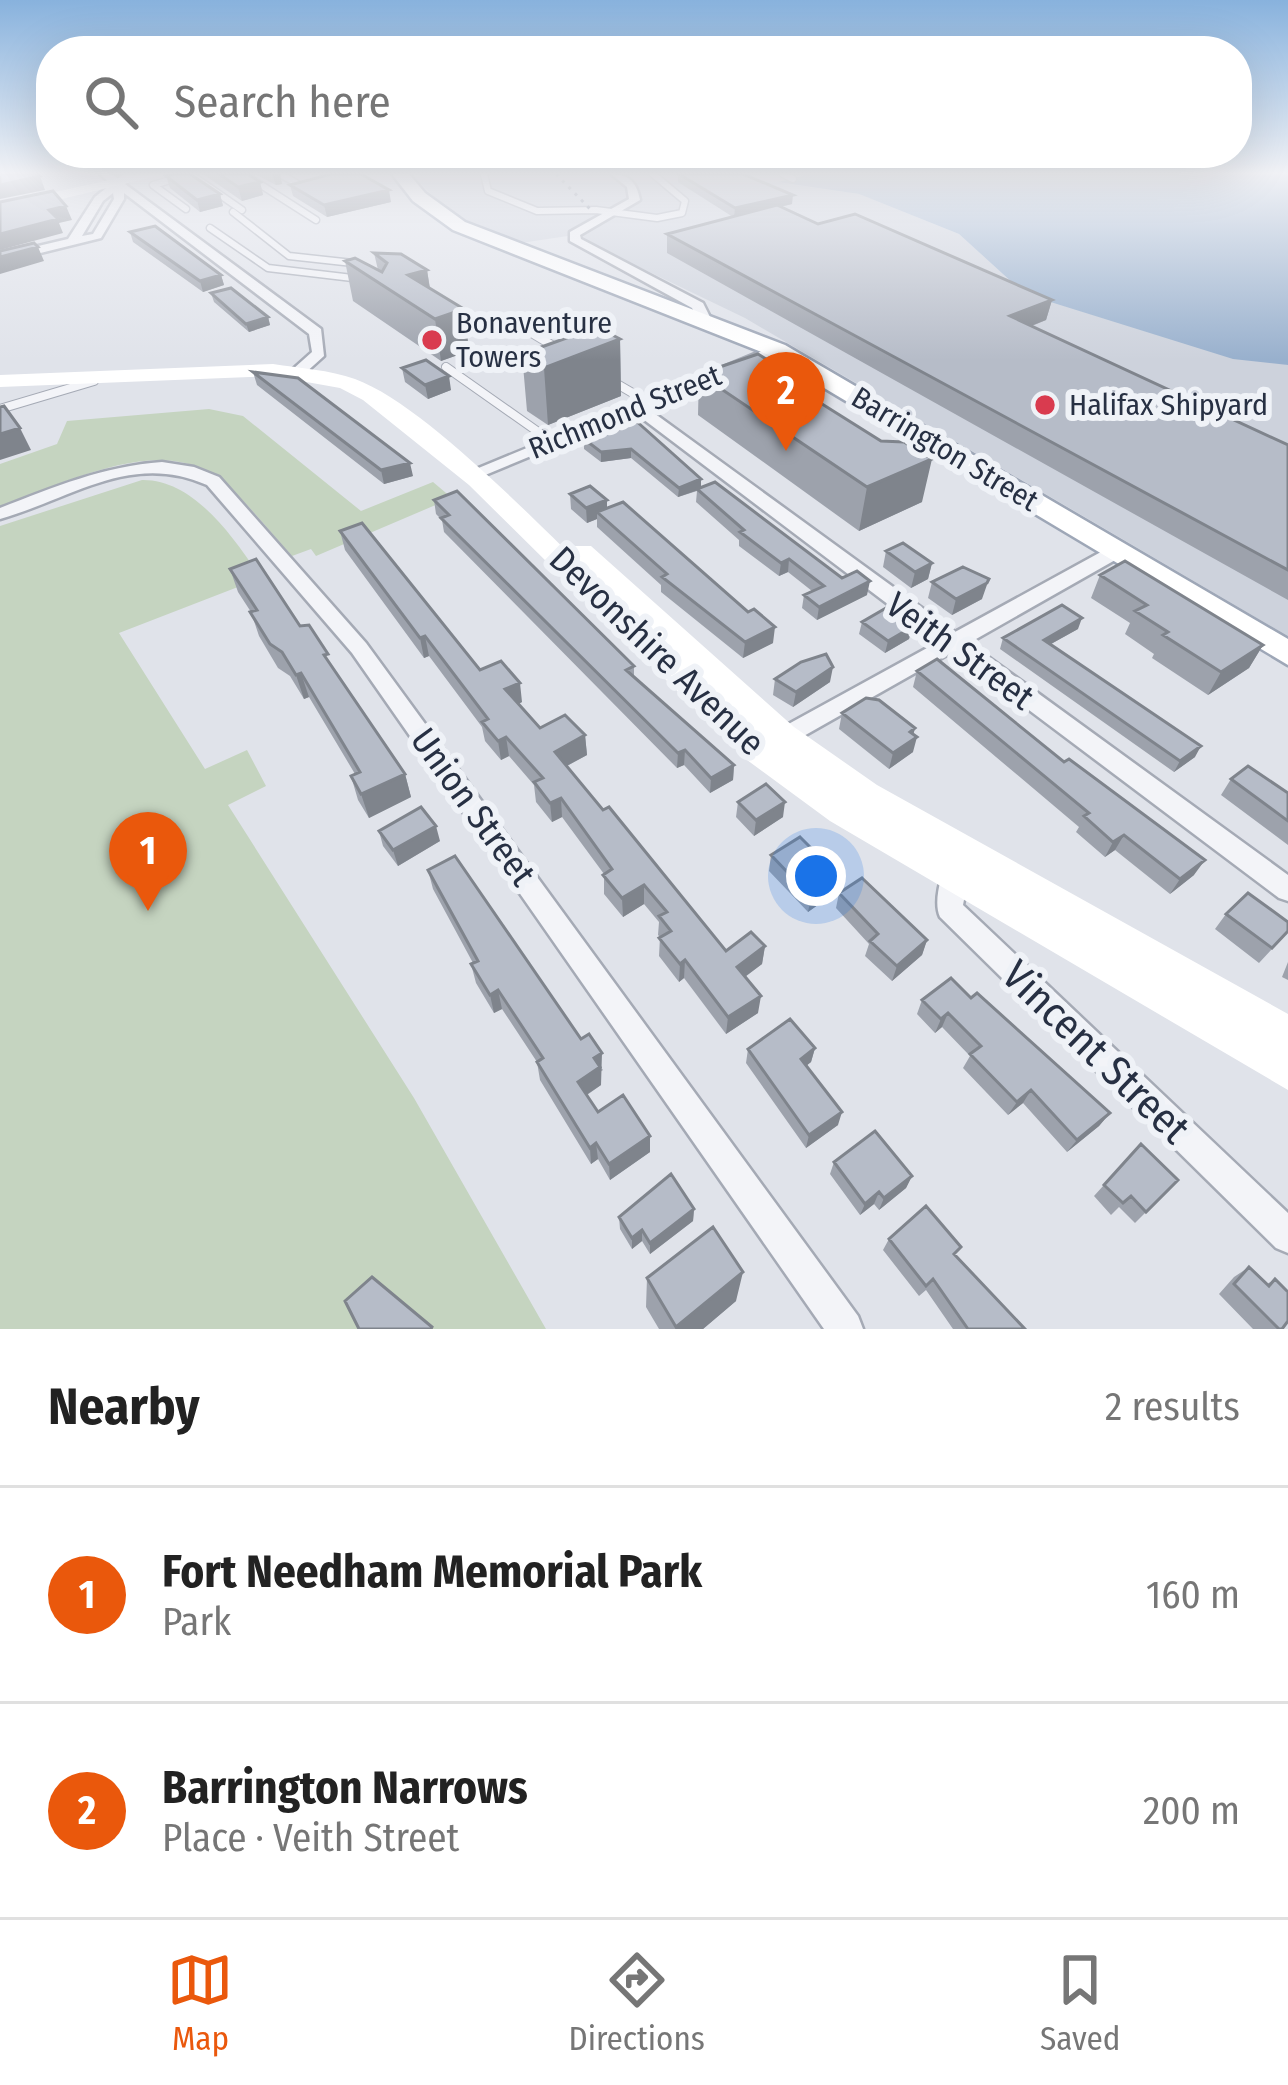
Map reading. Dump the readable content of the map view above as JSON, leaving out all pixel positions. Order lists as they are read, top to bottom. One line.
{"streets":{"main road":["Barrington Street"],"street":["Richmond Street","Devonshire Avenue","Veith Street","Union Street","Vincent Street"]},"crossings":[["Richmond Street","Barrington Street"],["Richmond Street","Devonshire Avenue"],["Richmond Street","Veith Street"],["Devonshire Avenue","Vincent Street"]],"places":["Bonaventure Towers","Halifax Shipyard"],"page":{"search":"Search here","pins":["2","1"],"heading":["Nearby","2 results"],"list":[{"mark":"1","name":"Fort Needham Memorial Park","note":"Park","value":"160 m"},{"mark":"2","name":"Barrington Narrows","note":"Place · Veith Street","value":"200 m"}],"nav":["Map","Directions","Saved"]}}
